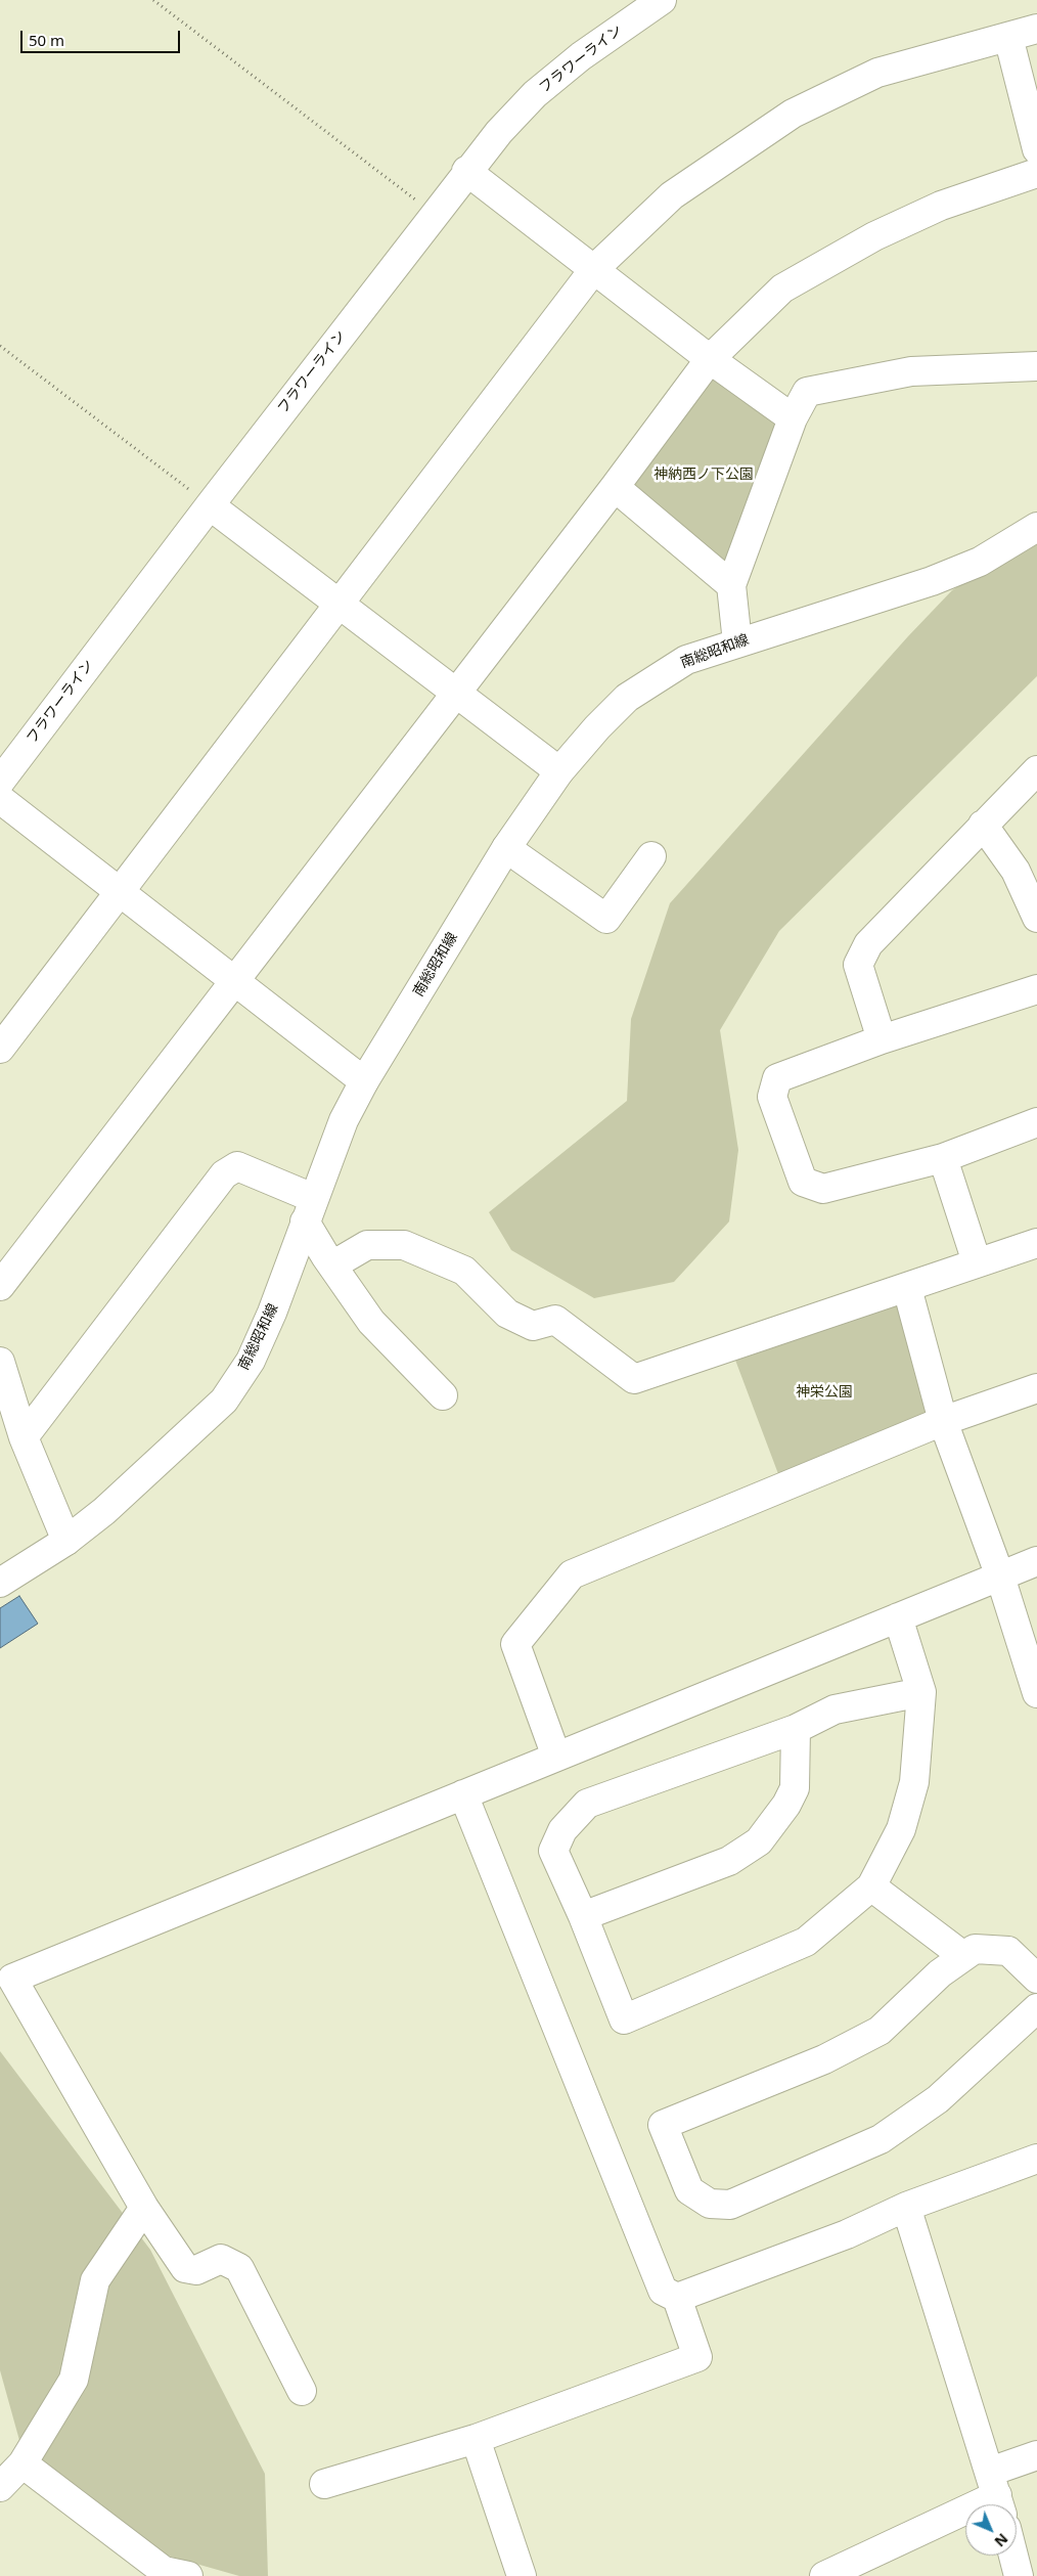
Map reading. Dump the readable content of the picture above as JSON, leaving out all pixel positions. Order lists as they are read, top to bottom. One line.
{"streets":{"street":["フラワーライン","南総昭和線"]},"parks":["神納西ノ下公園","神栄公園"],"scale_bar":"50 m","north":"bottom right"}
